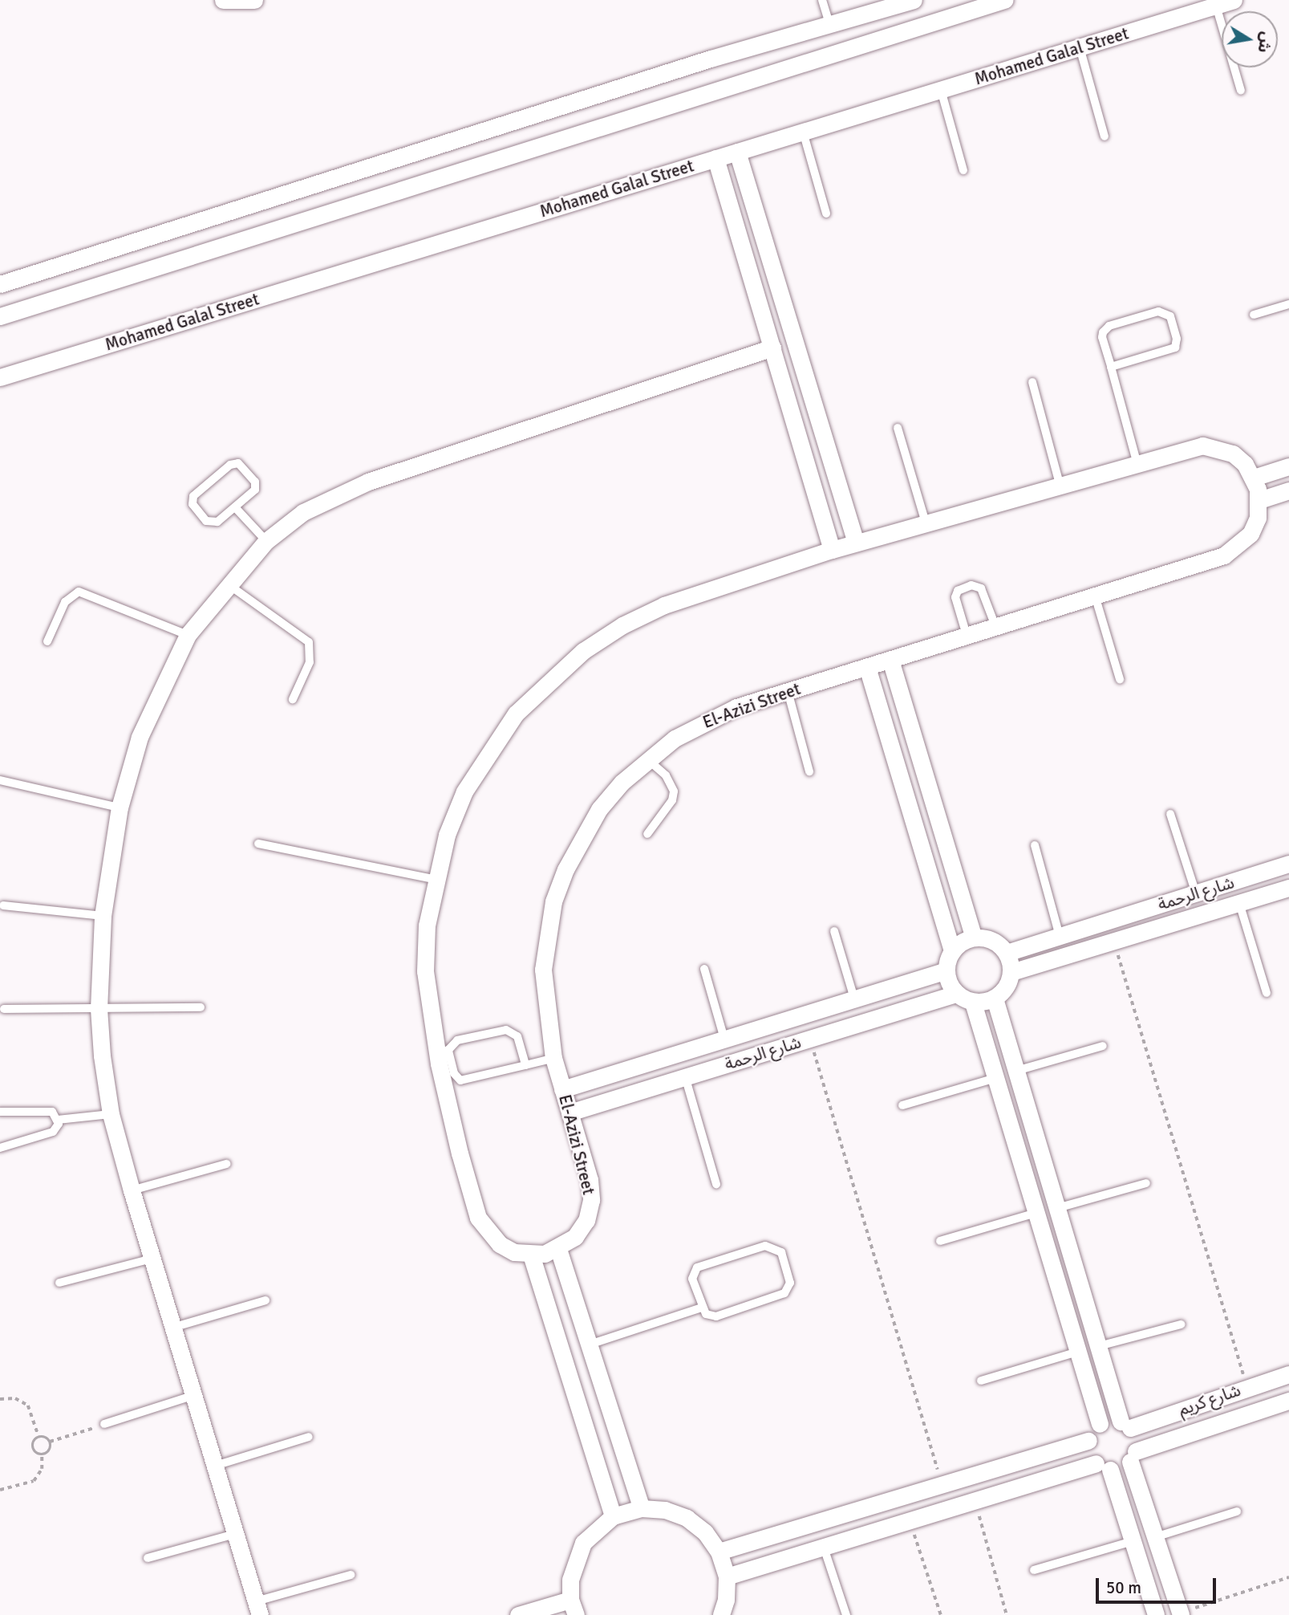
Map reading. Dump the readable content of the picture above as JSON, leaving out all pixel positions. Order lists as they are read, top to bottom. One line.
{"streets":{"street":["Mohamed Galal Street","El-Azizi Street","شارع الرحمة","شارع كريم"]},"crossings":[["El-Azizi Street","شارع الرحمة"]],"scale_bar":"50 m","north":"right"}
